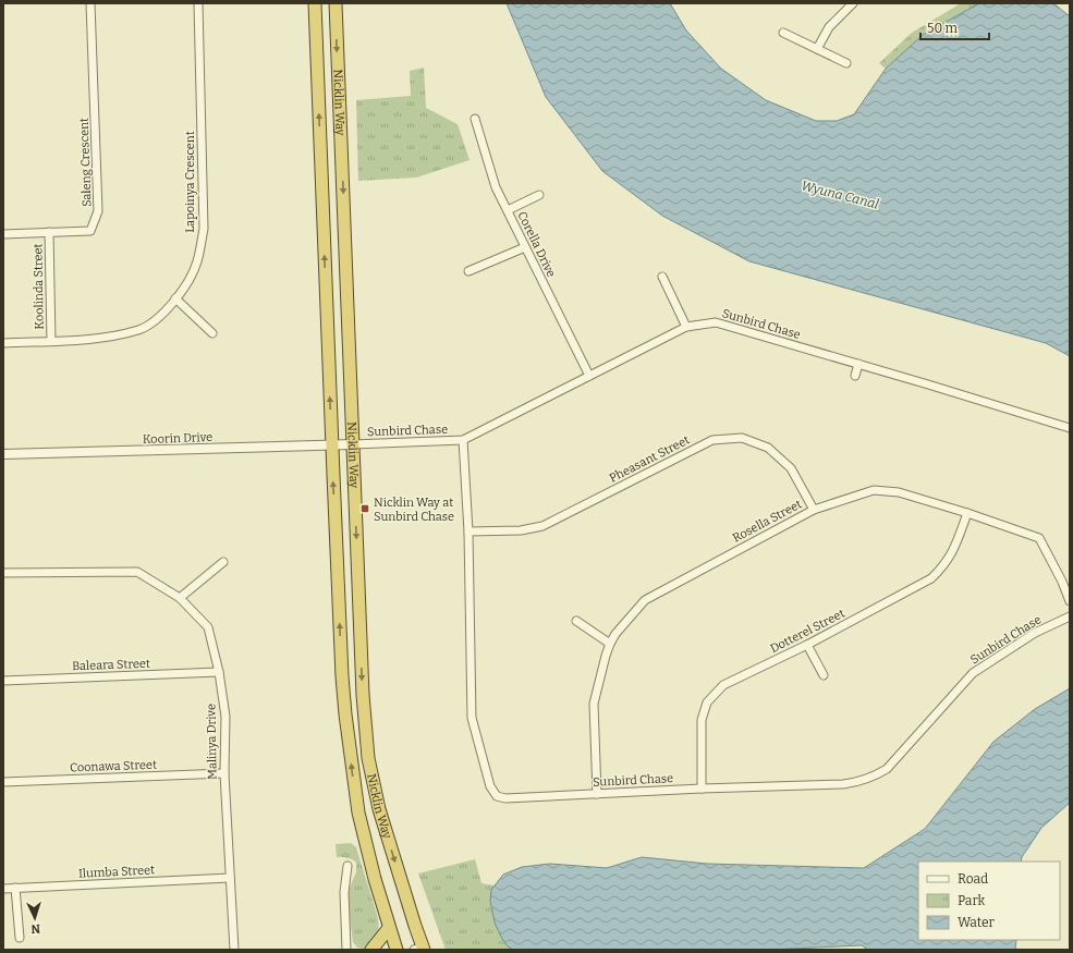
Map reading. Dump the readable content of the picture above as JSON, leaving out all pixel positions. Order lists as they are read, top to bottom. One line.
{"streets":{"highway":["Nicklin Way"],"street":["Saleng Crescent","Lapoinya Crescent","Corella Drive","Koolinda Street","Sunbird Chase","Koorin Drive","Pheasant Street","Rosella Street","Dotterel Street","Baleara Street","Malinya Drive","Coonawa Street","Ilumba Street"]},"crossings":[["Nicklin Way","Sunbird Chase"],["Nicklin Way","Koorin Drive"],["Saleng Crescent","Koolinda Street"],["Lapoinya Crescent","Koolinda Street"],["Corella Drive","Sunbird Chase"],["Sunbird Chase","Koorin Drive"],["Sunbird Chase","Pheasant Street"],["Sunbird Chase","Rosella Street"],["Sunbird Chase","Dotterel Street"],["Pheasant Street","Rosella Street"],["Rosella Street","Dotterel Street"],["Baleara Street","Malinya Drive"],["Malinya Drive","Coonawa Street"],["Malinya Drive","Ilumba Street"]],"water":["Wyuna Canal"],"places":{"transit":["Nicklin Way at Sunbird Chase"]},"legend":["Road","Park","Water"],"scale_bar":"50 m","north":"bottom"}
